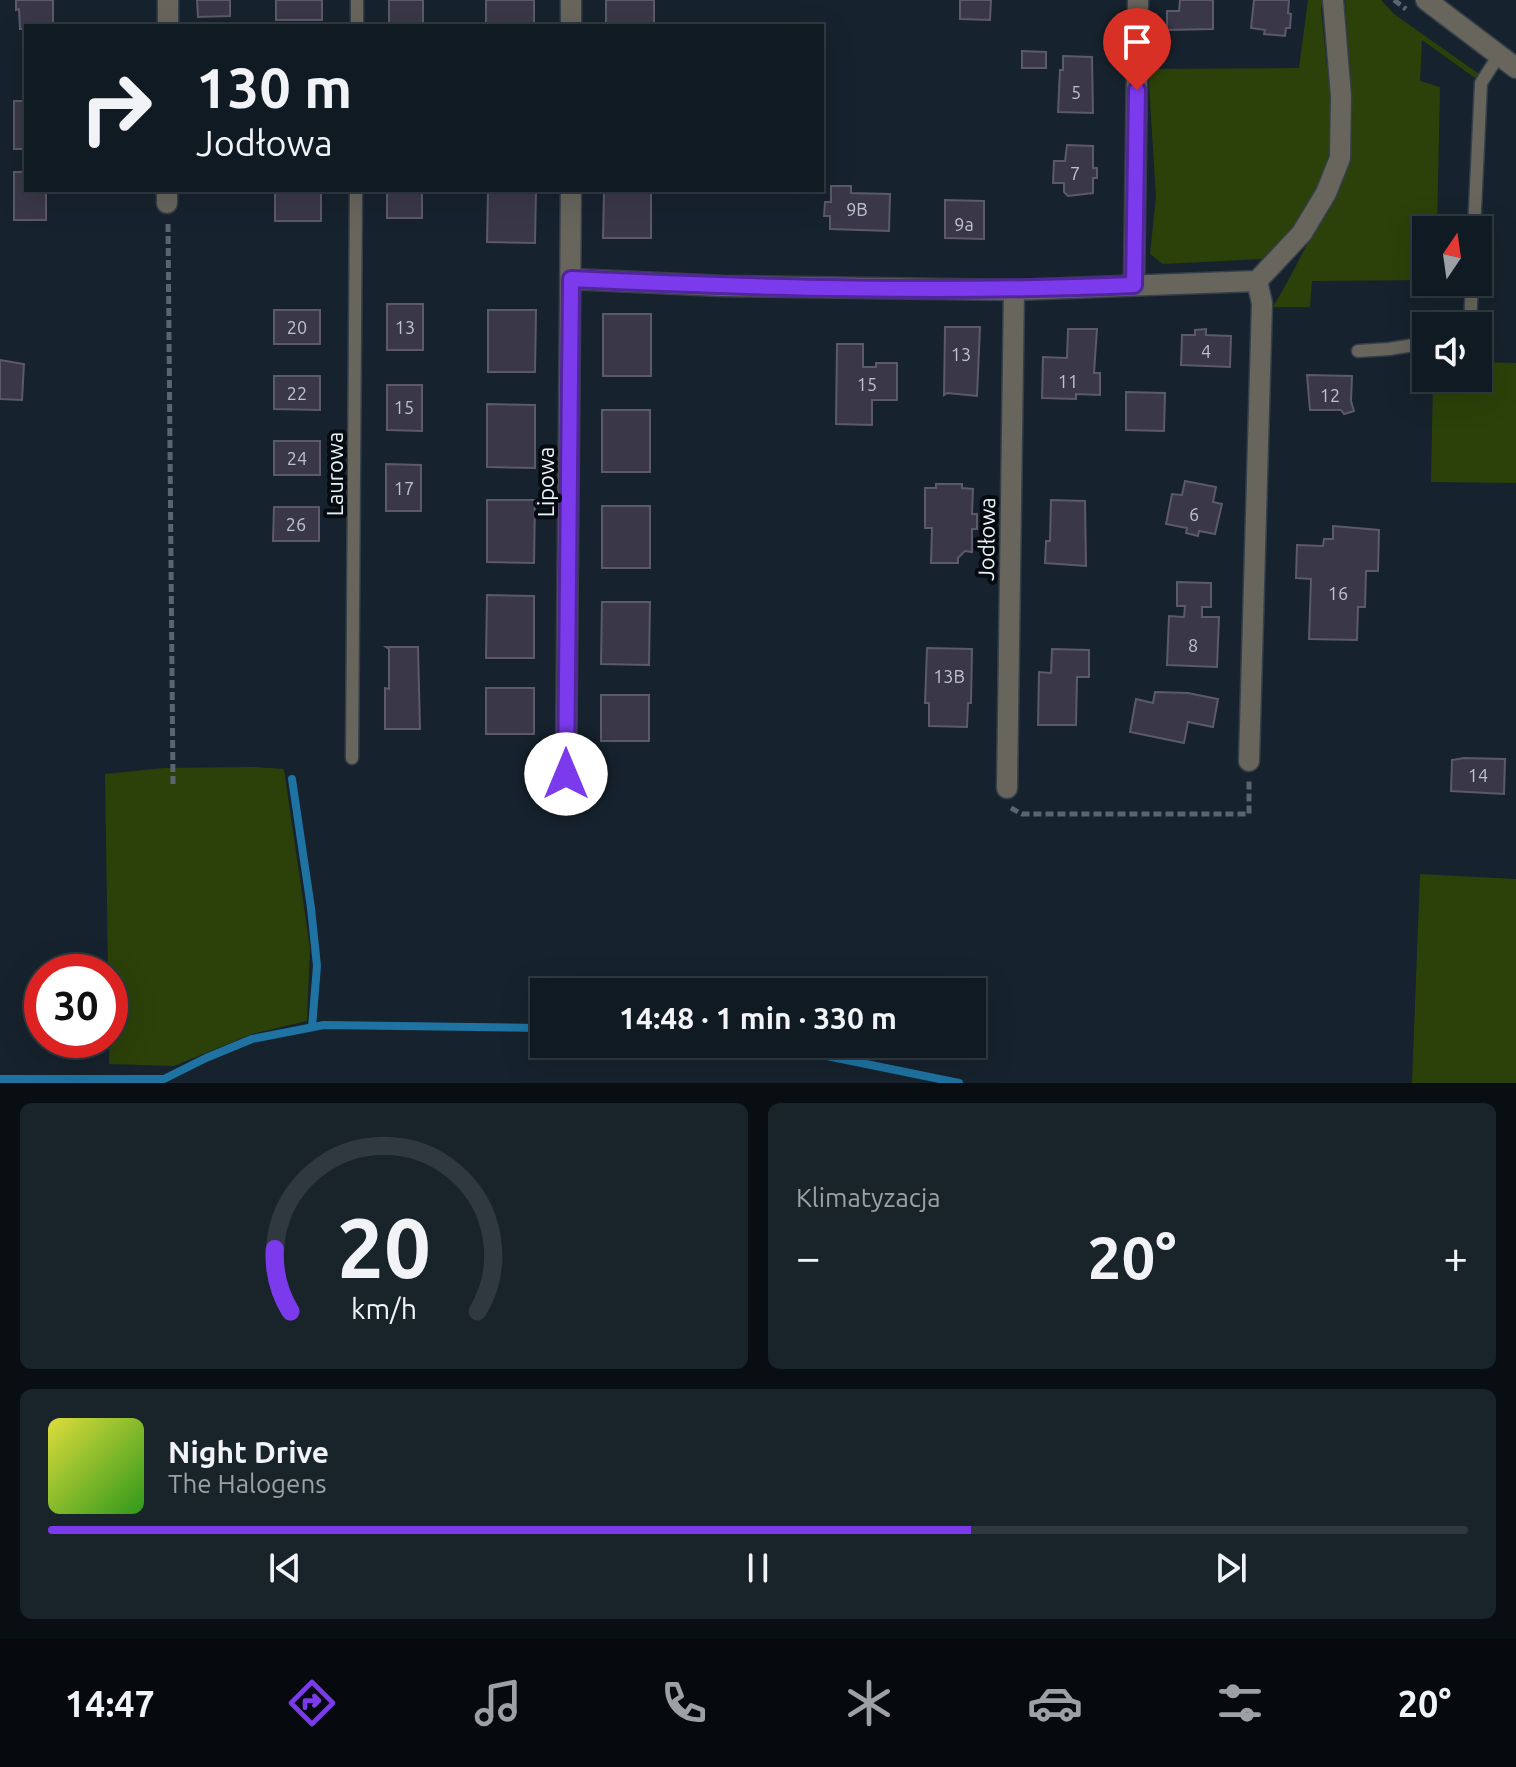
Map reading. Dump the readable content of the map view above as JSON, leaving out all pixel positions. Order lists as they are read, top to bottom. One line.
{"streets":{"street":["Lipowa","Jodłowa"],"lane":["Laurowa"]},"house_numbers":["5","7","9B","9a","20","13","4","13","11","15","22","12","15","24","17","6","26","16","8","13B","14"],"north":"top","page":{"turn":["130 m","Jodłowa"],"limit":"30","trip":"14:48 · 1 min · 330 m","tile":"Klimatyzacja","heat":["−","20°","+"],"song":["Night Drive","The Halogens"],"tabs":["14:47","20°"],"gauge":["20","km/h"]}}
